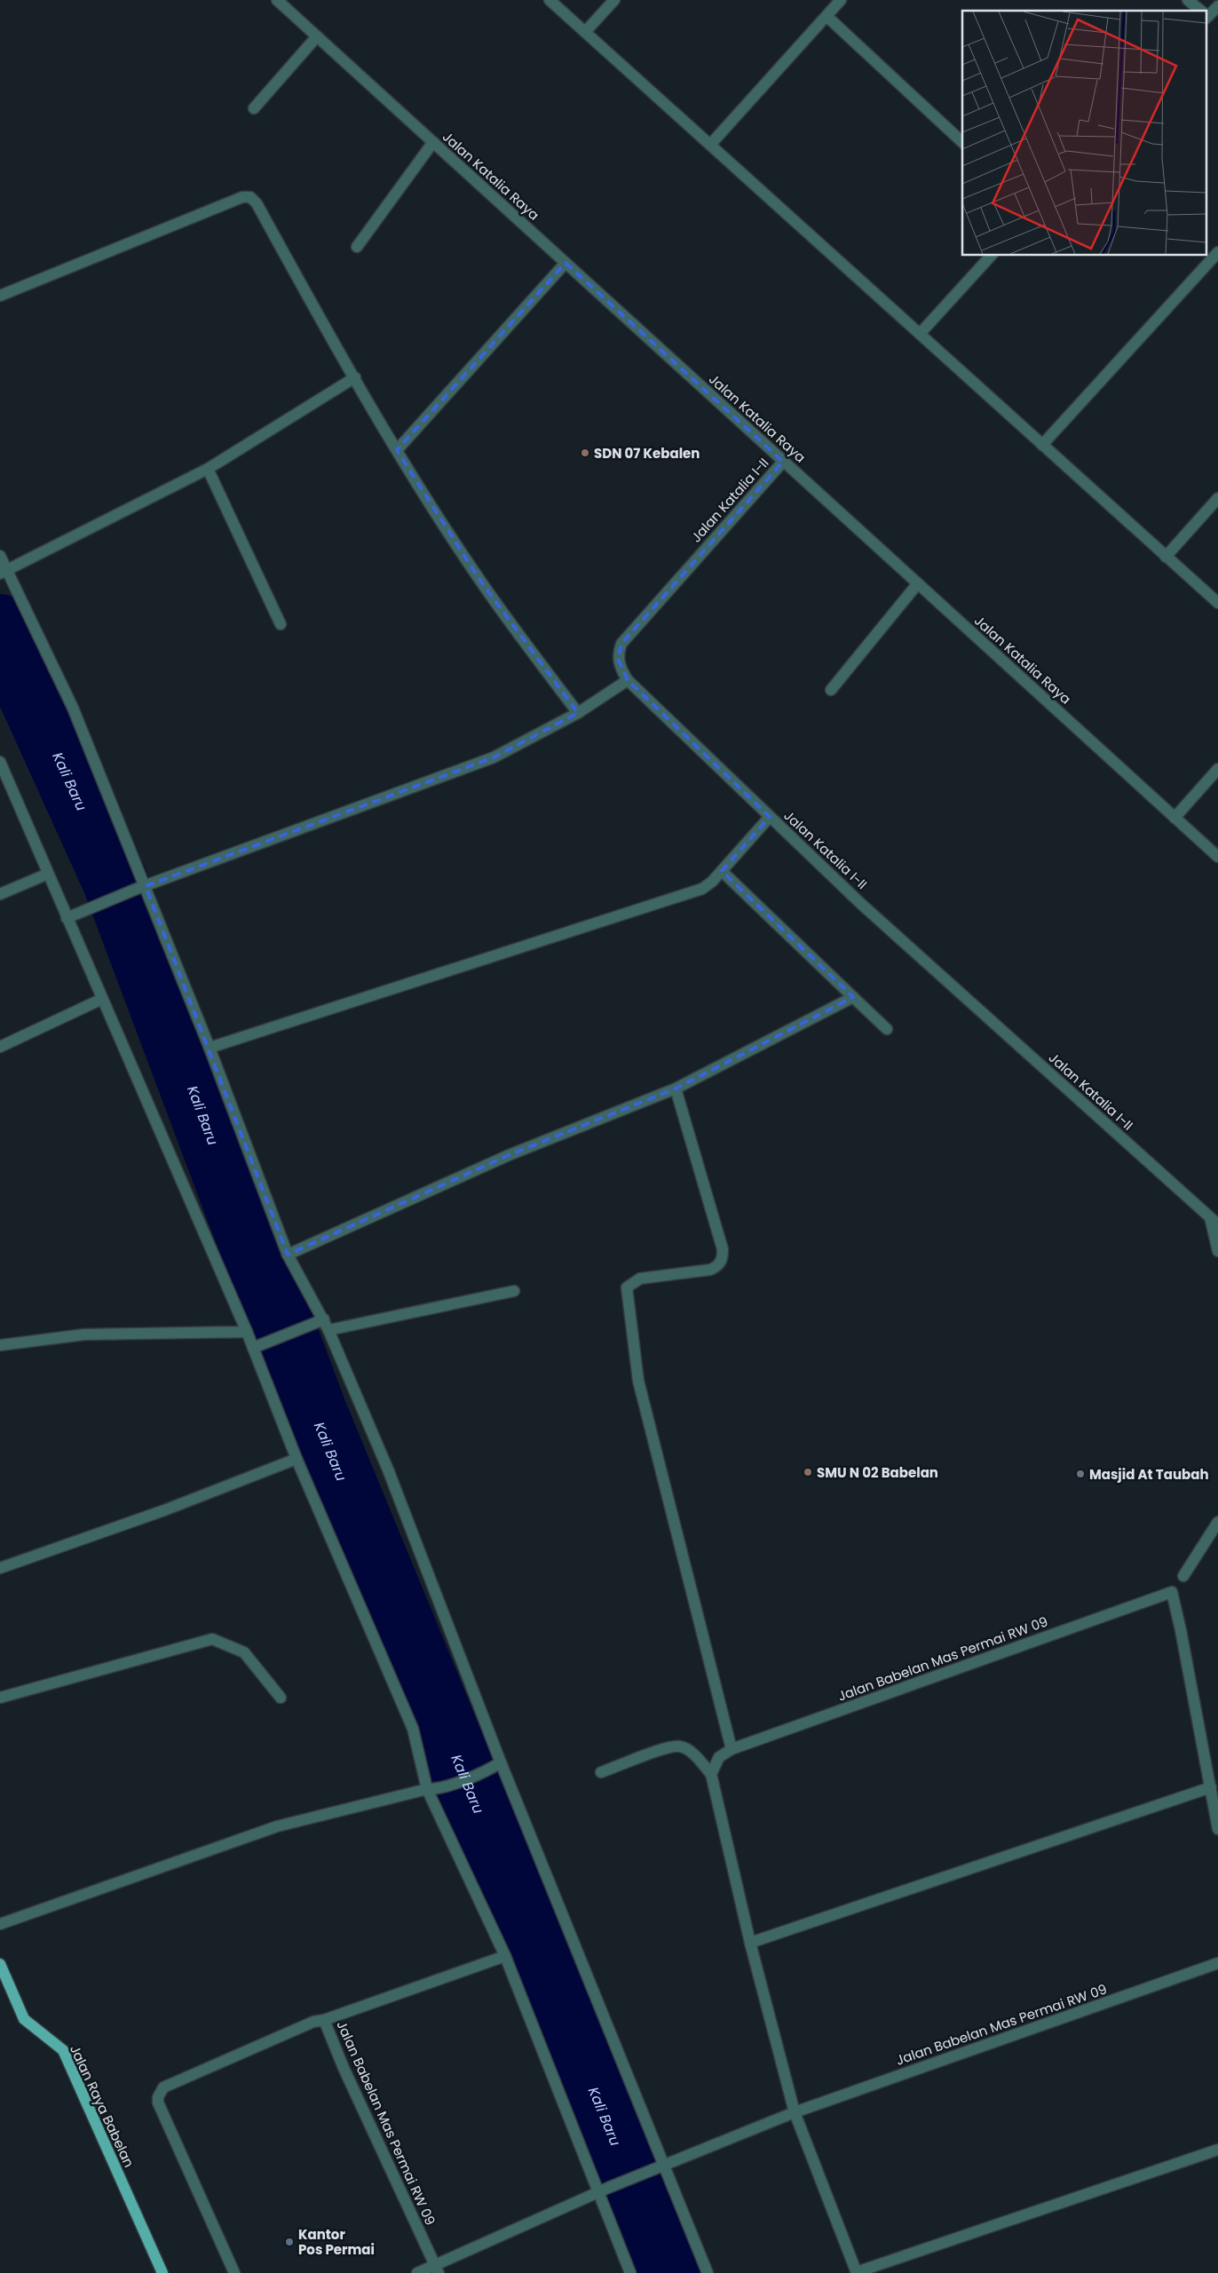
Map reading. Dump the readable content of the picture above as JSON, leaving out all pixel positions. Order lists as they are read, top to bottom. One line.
{"streets":{"main road":["Jalan Raya Babelan"],"street":["Jalan Katalia Raya","Jalan Katalia I-II","Jalan Babelan Mas Permai RW 09"]},"crossings":[["Jalan Katalia Raya","Jalan Katalia I-II"]],"water":["Kali Baru"],"places":["SDN 07 Kebalen","SMU N 02 Babelan","Masjid At Taubah","Kantor Pos Permai"]}
